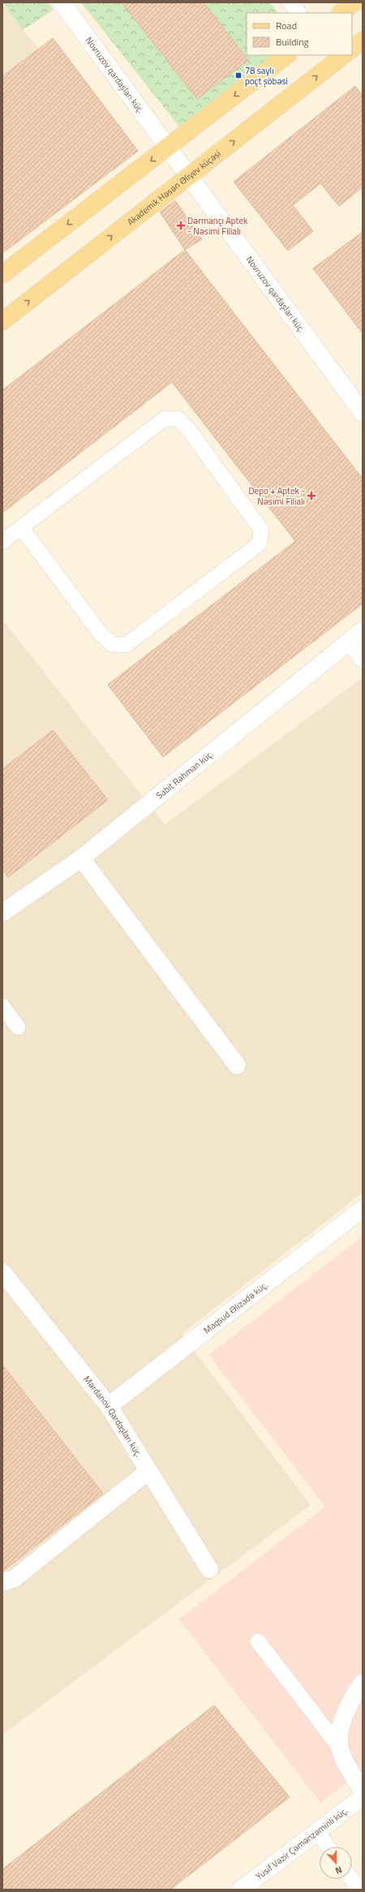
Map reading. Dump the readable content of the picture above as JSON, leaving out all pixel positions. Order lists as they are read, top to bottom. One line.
{"streets":{"main road":["Akademik Həsən Əliyev küçəsi"],"street":["Novruzov qardaşları küç.","Sabit Rəhman küç.","Maqsud Əlizadə küç.","Mərdanov Qardaşları küç.","Yusif Vəzir Çəmənzəminli küç."]},"crossings":[["Novruzov qardaşları küç.","Akademik Həsən Əliyev küçəsi"],["Maqsud Əlizadə küç.","Mərdanov Qardaşları küç."]],"places":{"transit":["78 saylı poçt şöbəsi"],"health":["Dərmançı Aptek - Nəsimi Filialı","Depo + Aptek - Nəsimi Filialı"]},"legend":["Road","Building"],"north":"bottom"}
